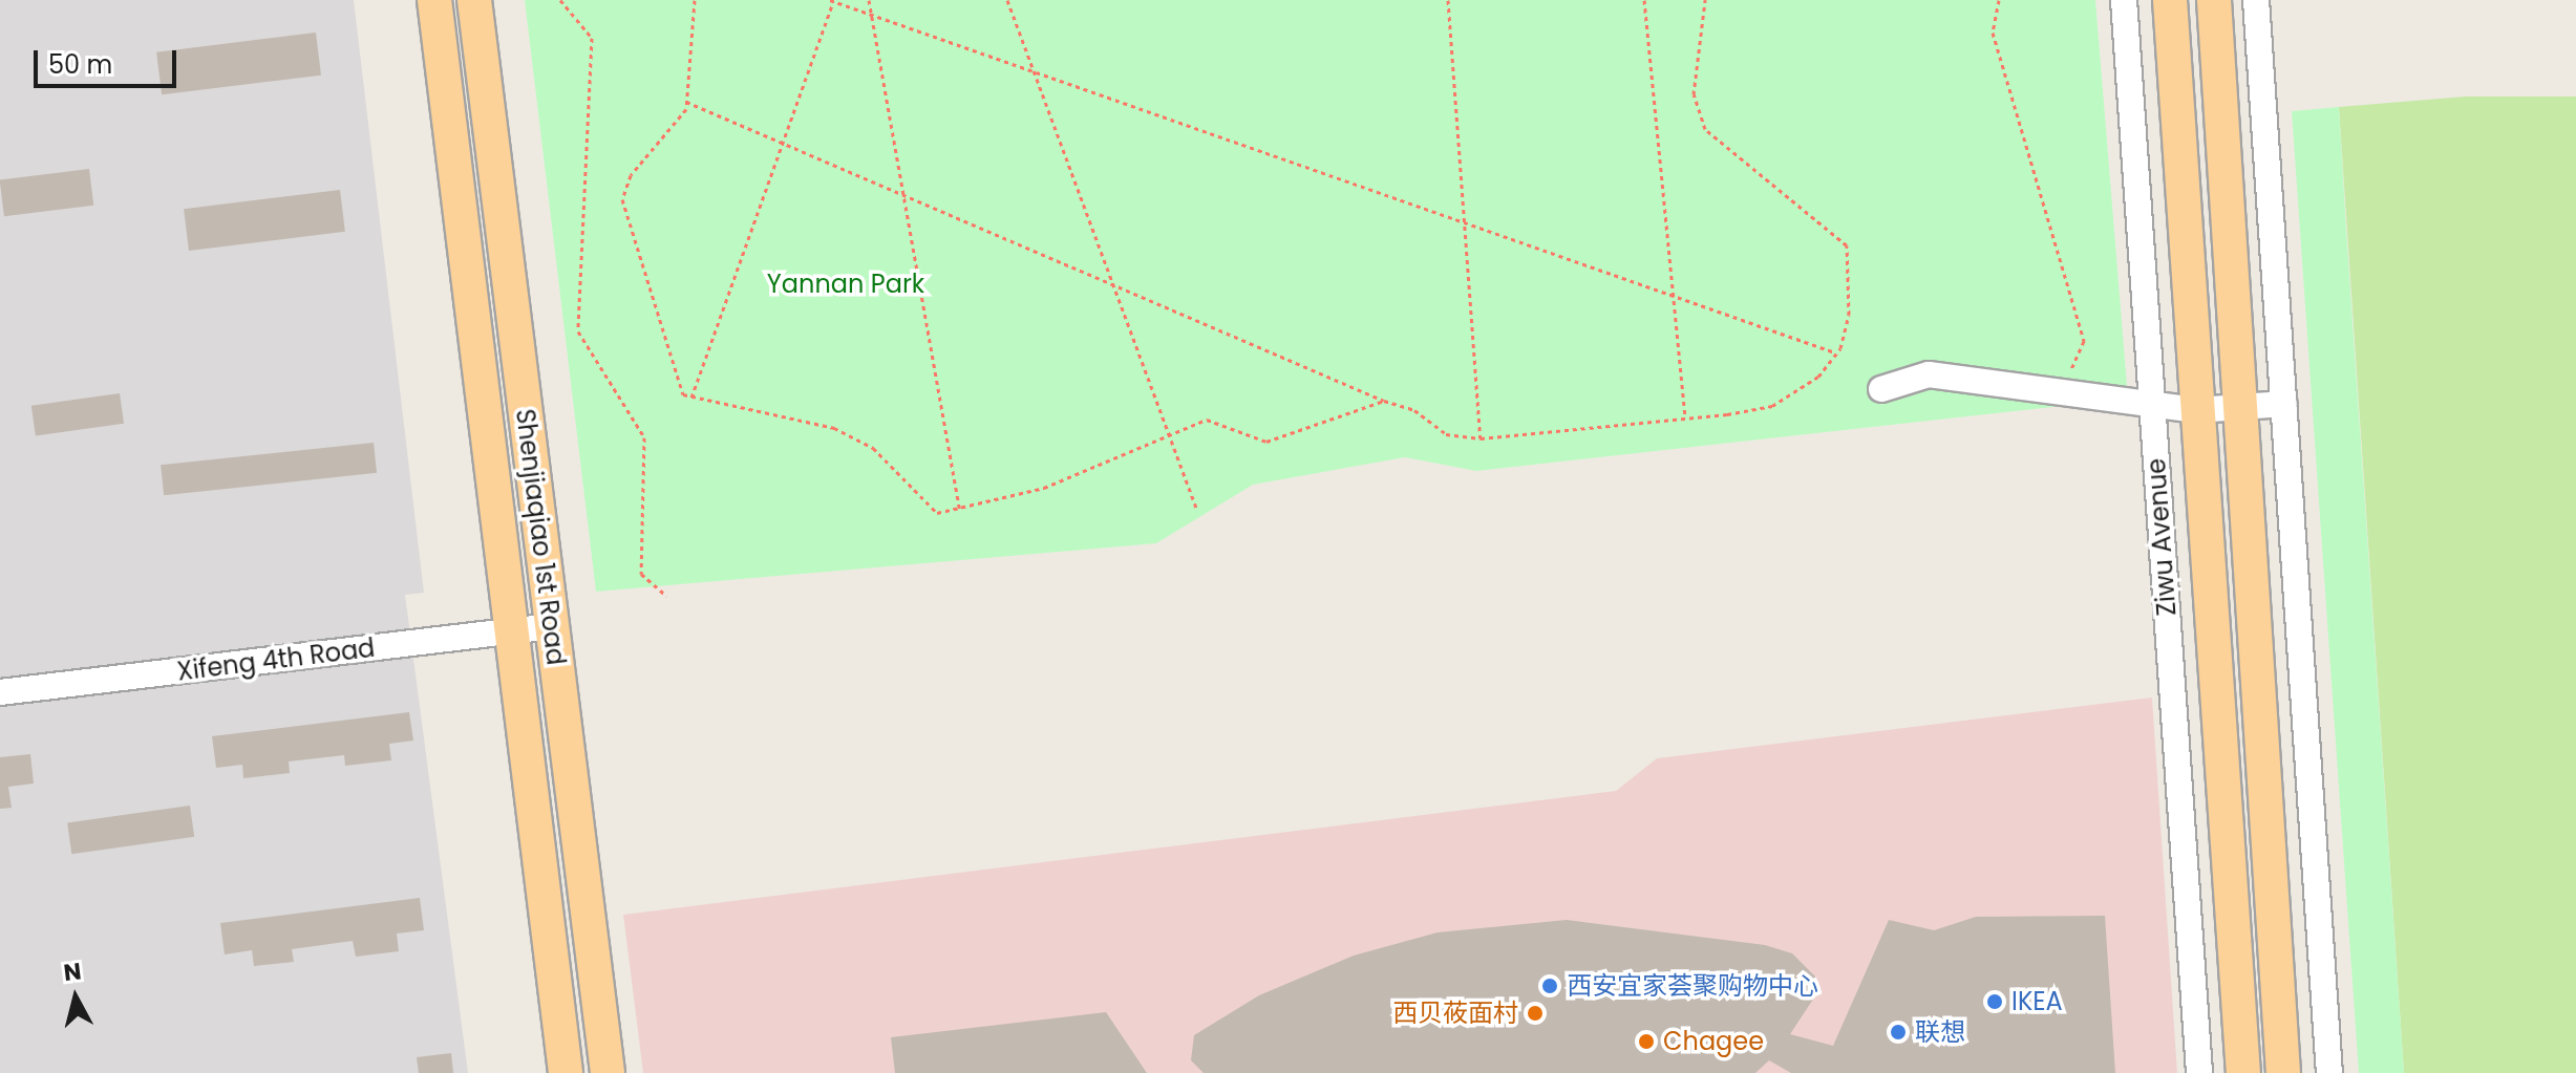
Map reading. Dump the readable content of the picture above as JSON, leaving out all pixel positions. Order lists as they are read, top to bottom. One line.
{"streets":{"main road":["Shenjiaqiao 1st Road","Ziwu Avenue"],"street":["Xifeng 4th Road"]},"crossings":[["Shenjiaqiao 1st Road","Xifeng 4th Road"]],"parks":["Yannan Park"],"places":["西安宜家荟聚购物中心","IKEA","西贝莜面村","联想","Chagee"],"scale_bar":"50 m","north":"top"}
